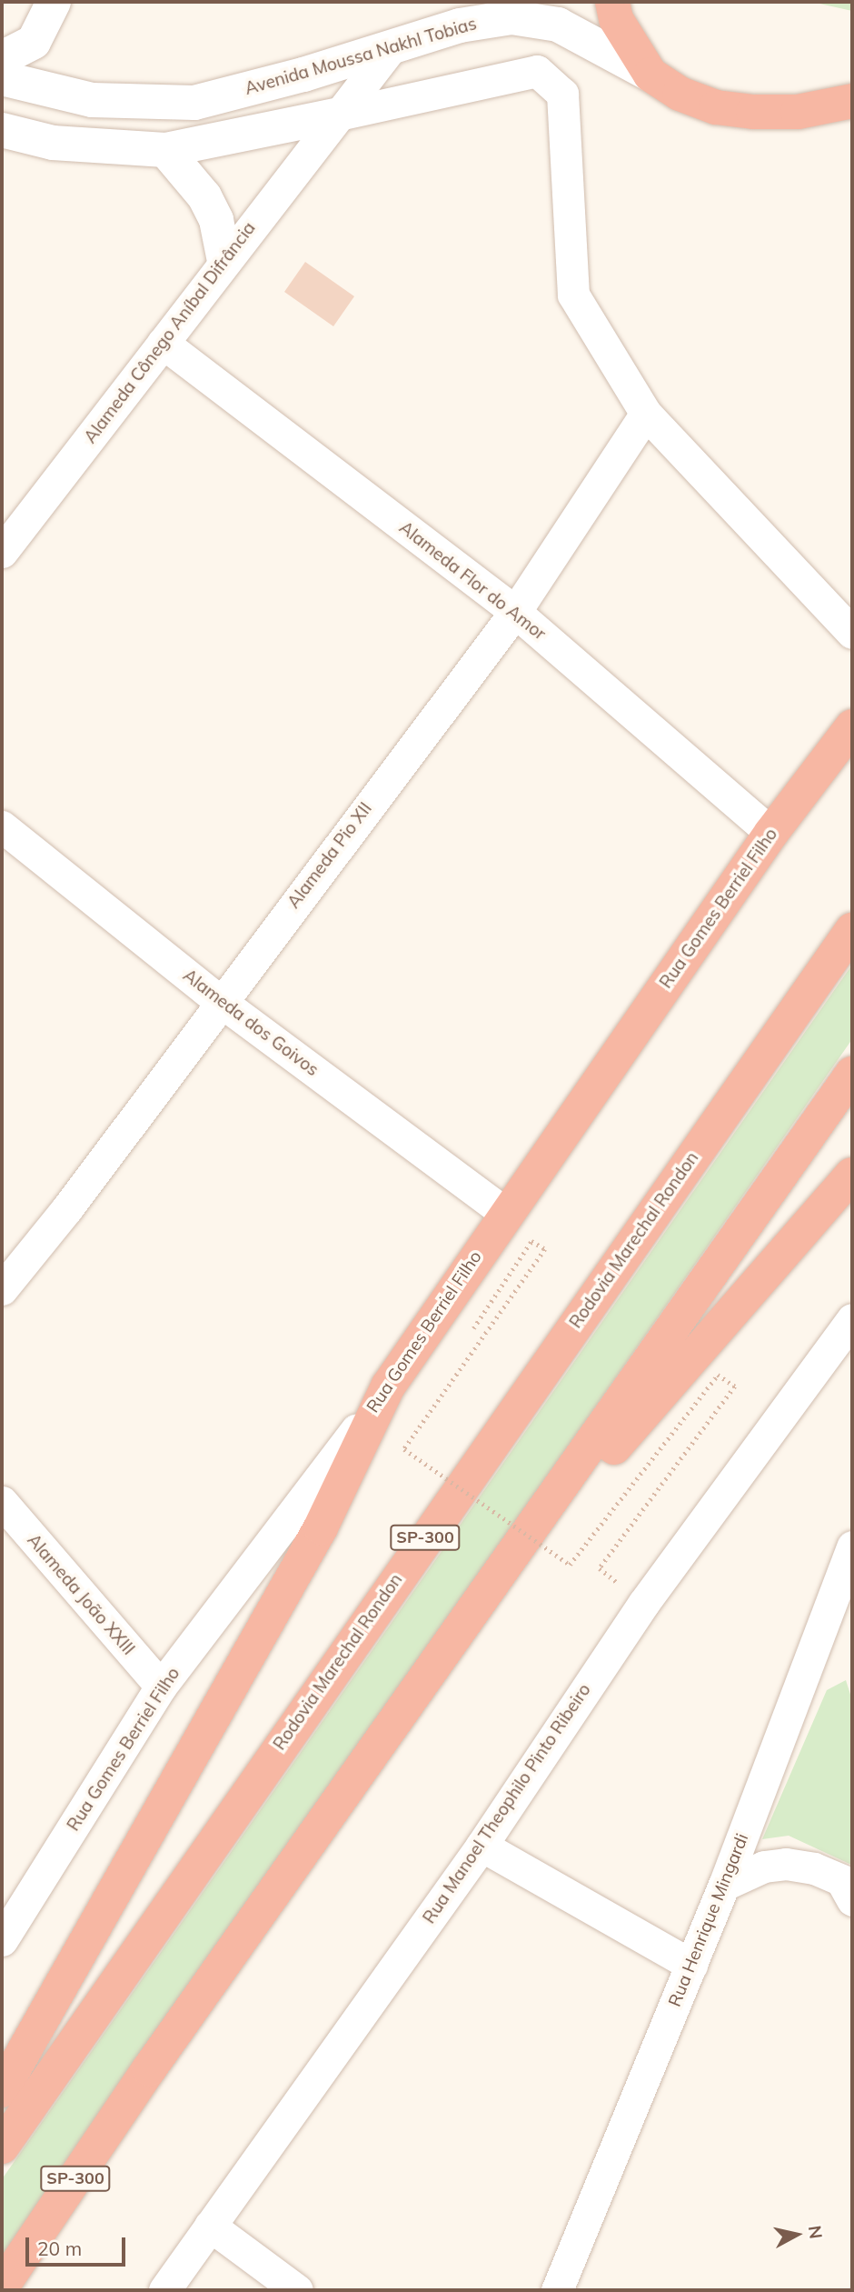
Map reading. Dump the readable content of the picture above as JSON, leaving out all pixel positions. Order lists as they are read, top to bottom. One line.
{"streets":{"highway":["Avenida Moussa Nakhl Tobias","Rua Gomes Berriel Filho","Rodovia Marechal Rondon","SP-300"],"street":["Alameda Cônego Aníbal Difrância","Alameda Flor do Amor","Alameda Pio XII","Alameda dos Goivos","Alameda João XXIII","Rua Manoel Theophilo Pinto Ribeiro","Rua Henrique Mingardi"]},"crossings":[["Avenida Moussa Nakhl Tobias","Alameda Cônego Aníbal Difrância"],["Alameda Cônego Aníbal Difrância","Alameda Flor do Amor"],["Alameda Flor do Amor","Alameda Pio XII"],["Alameda Flor do Amor","Rua Gomes Berriel Filho"],["Alameda Pio XII","Alameda dos Goivos"],["Rua Gomes Berriel Filho","Alameda dos Goivos"],["Rua Gomes Berriel Filho","Alameda João XXIII"]],"scale_bar":"20 m","north":"right"}
